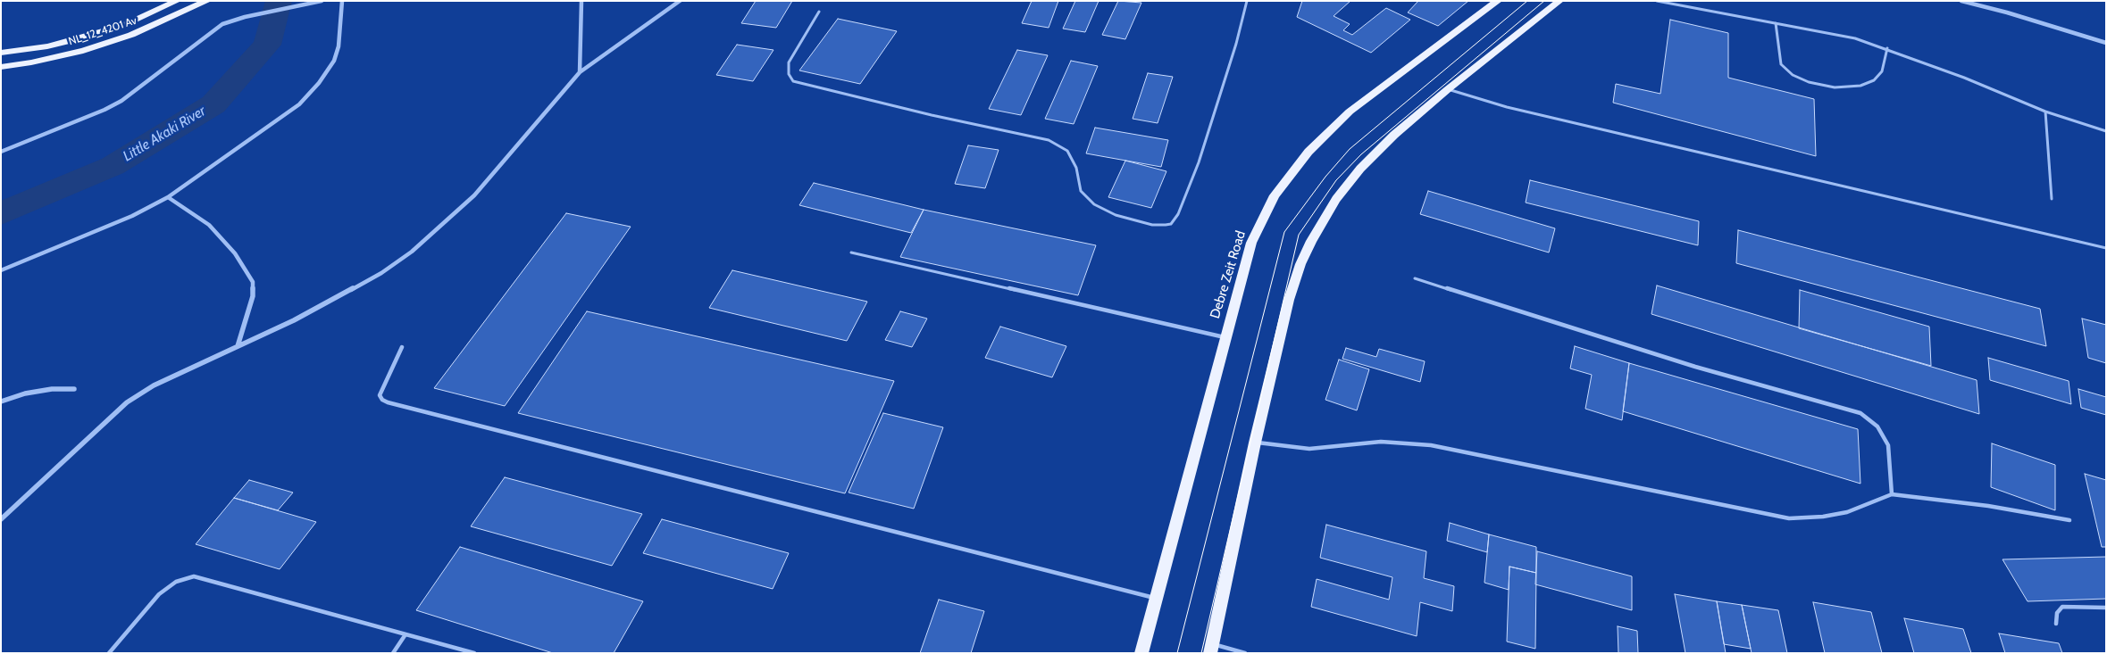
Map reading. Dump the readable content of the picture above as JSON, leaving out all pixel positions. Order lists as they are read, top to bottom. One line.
{"streets":{"main road":["NL_12_4201 Av","Debre Zeit Road"]},"water":["Little Akaki River"]}
